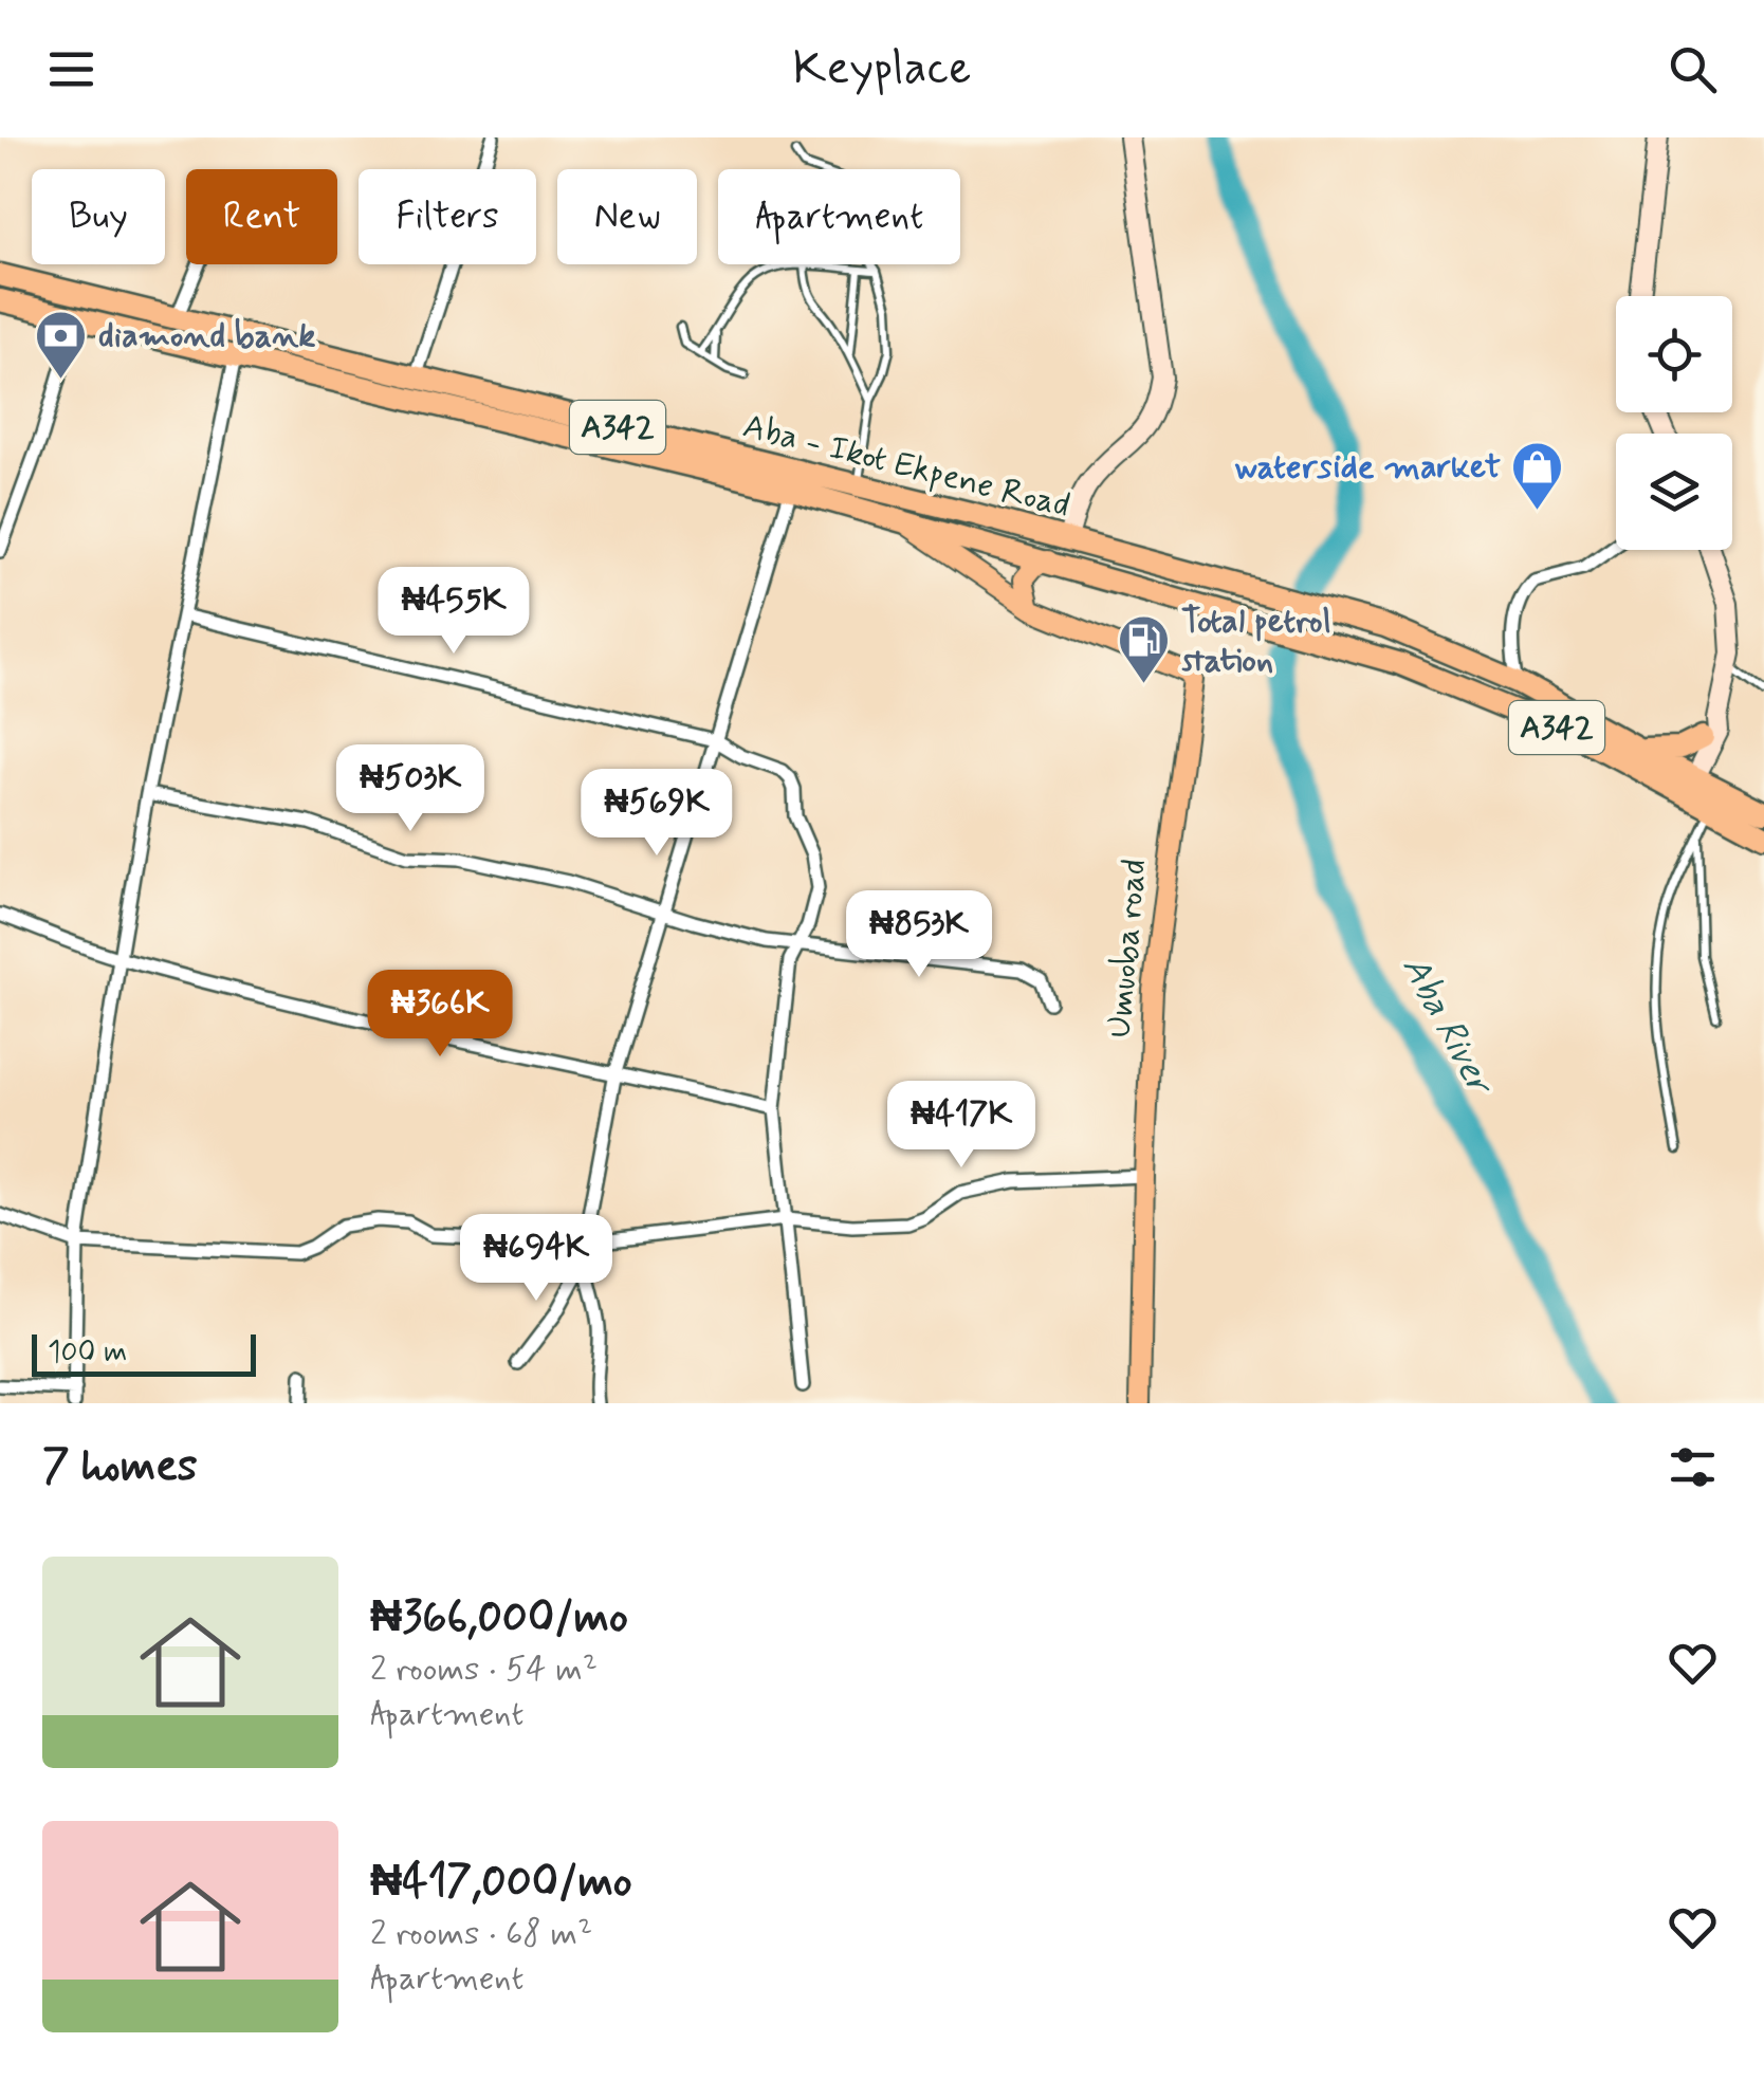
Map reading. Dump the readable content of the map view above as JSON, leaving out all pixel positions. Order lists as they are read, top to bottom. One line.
{"streets":{"highway":["A342","Aba - Ikot Ekpene Road"],"main road":["Umuoba road"]},"crossings":[["Aba - Ikot Ekpene Road","Umuoba road"]],"water":["Aba River"],"places":{"bank":["diamond bank"],"shop":["waterside market"],"fuel station":["Total petrol station"]},"scale_bar":"100 m","page":{"header":"Keyplace","chip":["Buy","Rent","Filters","New","Apartment"],"price":["₦455K","₦503K","₦569K","₦853K","₦366K","₦417K","₦694K"],"scale":"100 m","heading":"7 homes","list":[{"name":"₦366,000/mo","note":"2 rooms · 54 m² · Apartment"},{"name":"₦417,000/mo","note":"2 rooms · 68 m² · Apartment"}]}}
